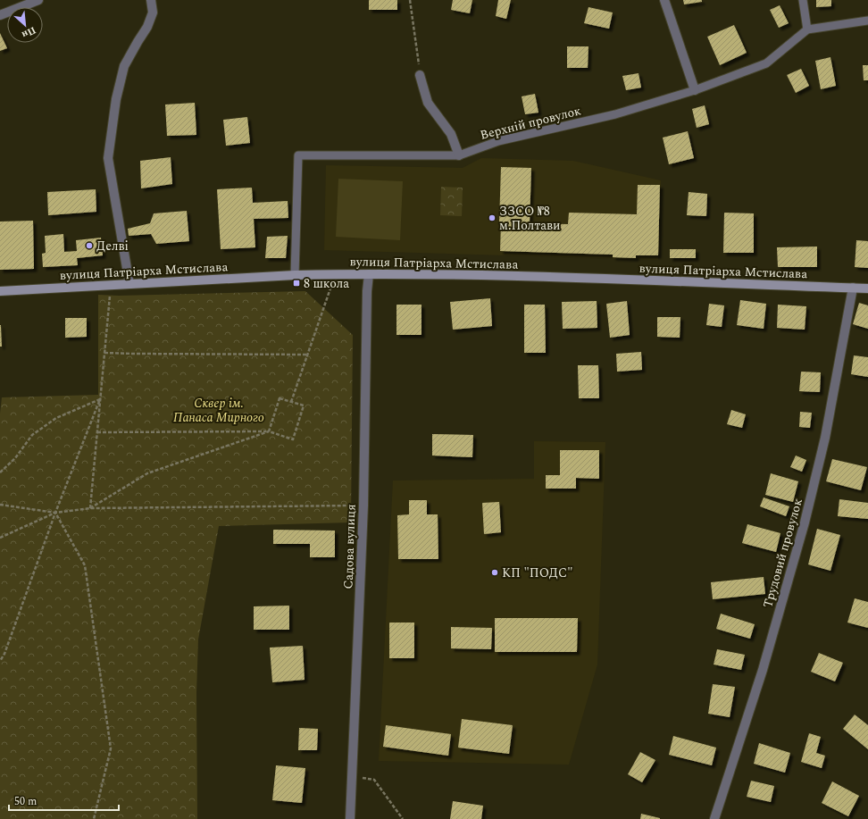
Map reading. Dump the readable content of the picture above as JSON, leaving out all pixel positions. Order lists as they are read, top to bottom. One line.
{"streets":{"main road":["вулиця Патріарха Мстислава"],"street":["Садова вулиця","Трудовий провулок"],"lane":["Верхній провулок"]},"crossings":[["Верхній провулок","вулиця Патріарха Мстислава"],["вулиця Патріарха Мстислава","Садова вулиця"],["вулиця Патріарха Мстислава","Трудовий провулок"]],"parks":["Сквер ім. Панаса Мирного"],"places":{"other":["ЗЗСО №8 м.Полтави","Делві","КП \"ПОДС\""],"transit":["8 школа"]},"scale_bar":"50 m","north":"bottom right"}
